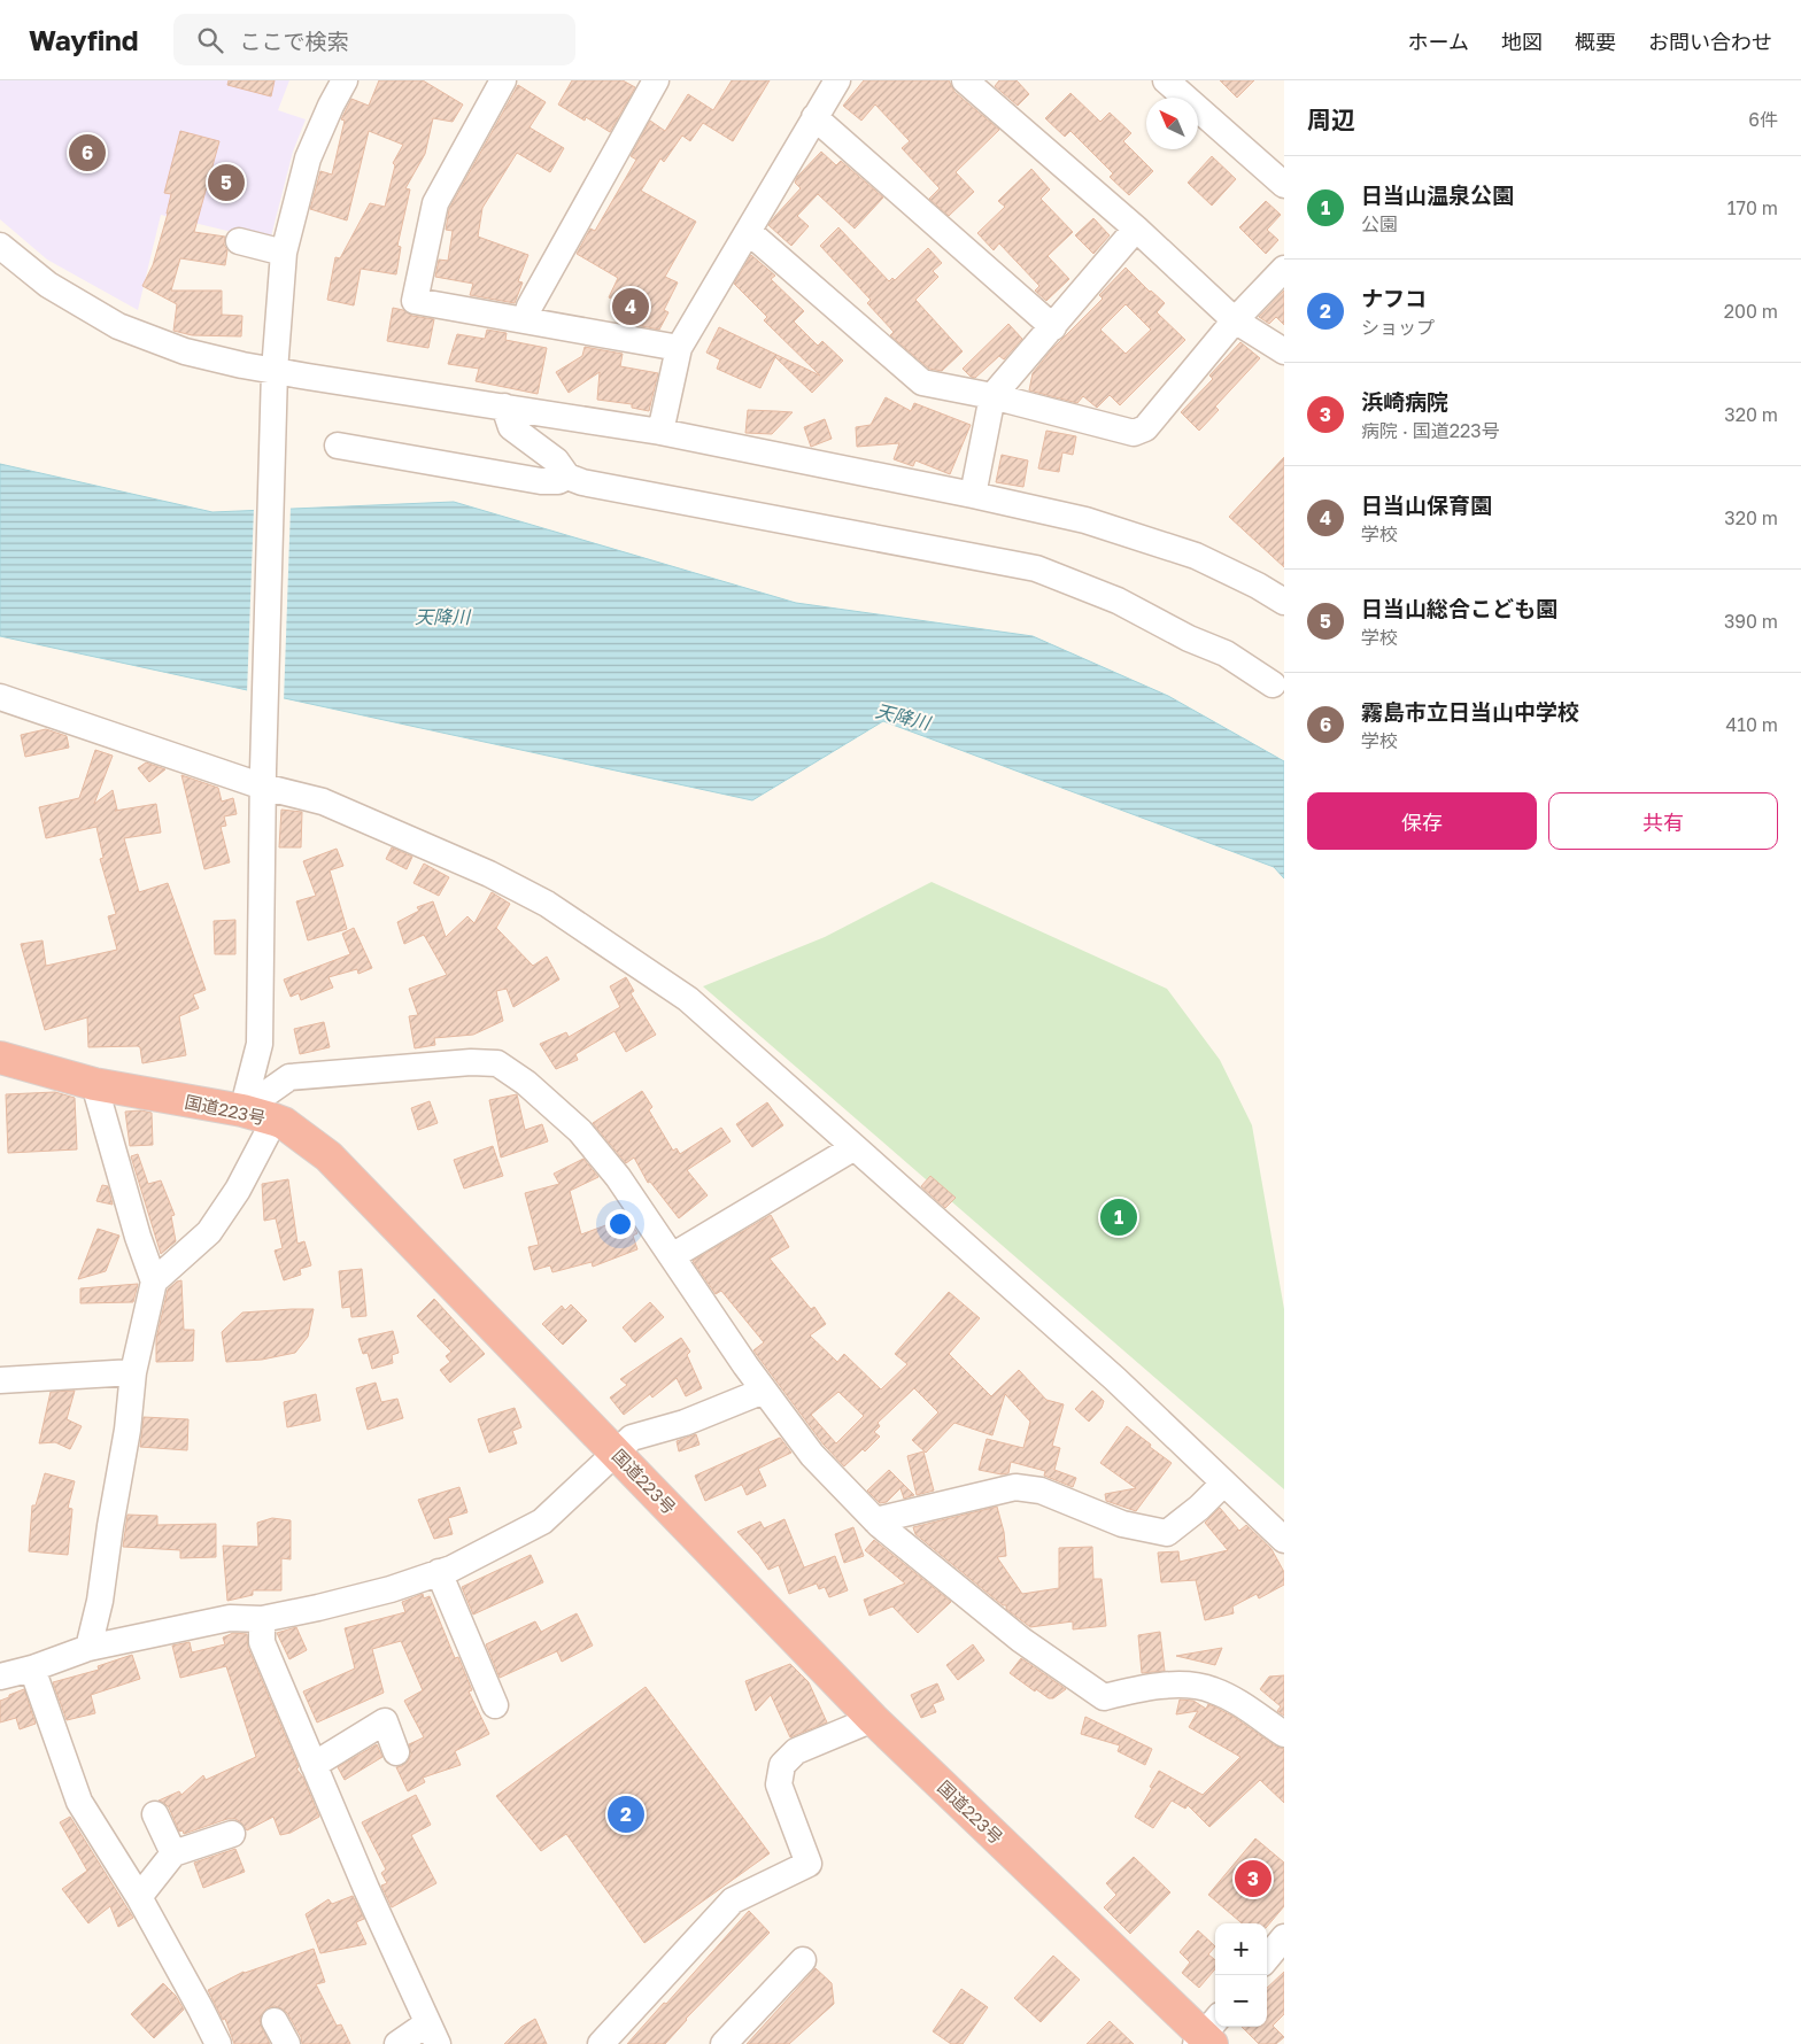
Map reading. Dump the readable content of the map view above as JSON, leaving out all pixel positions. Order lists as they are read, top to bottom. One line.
{"streets":{"highway":["国道223号"]},"water":["天降川"],"north":"top left","page":{"header":"Wayfind","search":"ここで検索","nav":["ホーム","地図","概要","お問い合わせ"],"heading":["周辺","6件"],"pins":["6","5","4","1","2","3"],"list":[{"mark":"1","name":"日当山温泉公園","note":"公園","value":"170 m"},{"mark":"2","name":"ナフコ","note":"ショップ","value":"200 m"},{"mark":"3","name":"浜崎病院","note":"病院 · 国道223号","value":"320 m"},{"mark":"4","name":"日当山保育園","note":"学校","value":"320 m"},{"mark":"5","name":"日当山総合こども園","note":"学校","value":"390 m"},{"mark":"6","name":"霧島市立日当山中学校","note":"学校","value":"410 m"}],"buttons":["保存","共有"],"map_buttons":["+","−"]}}
